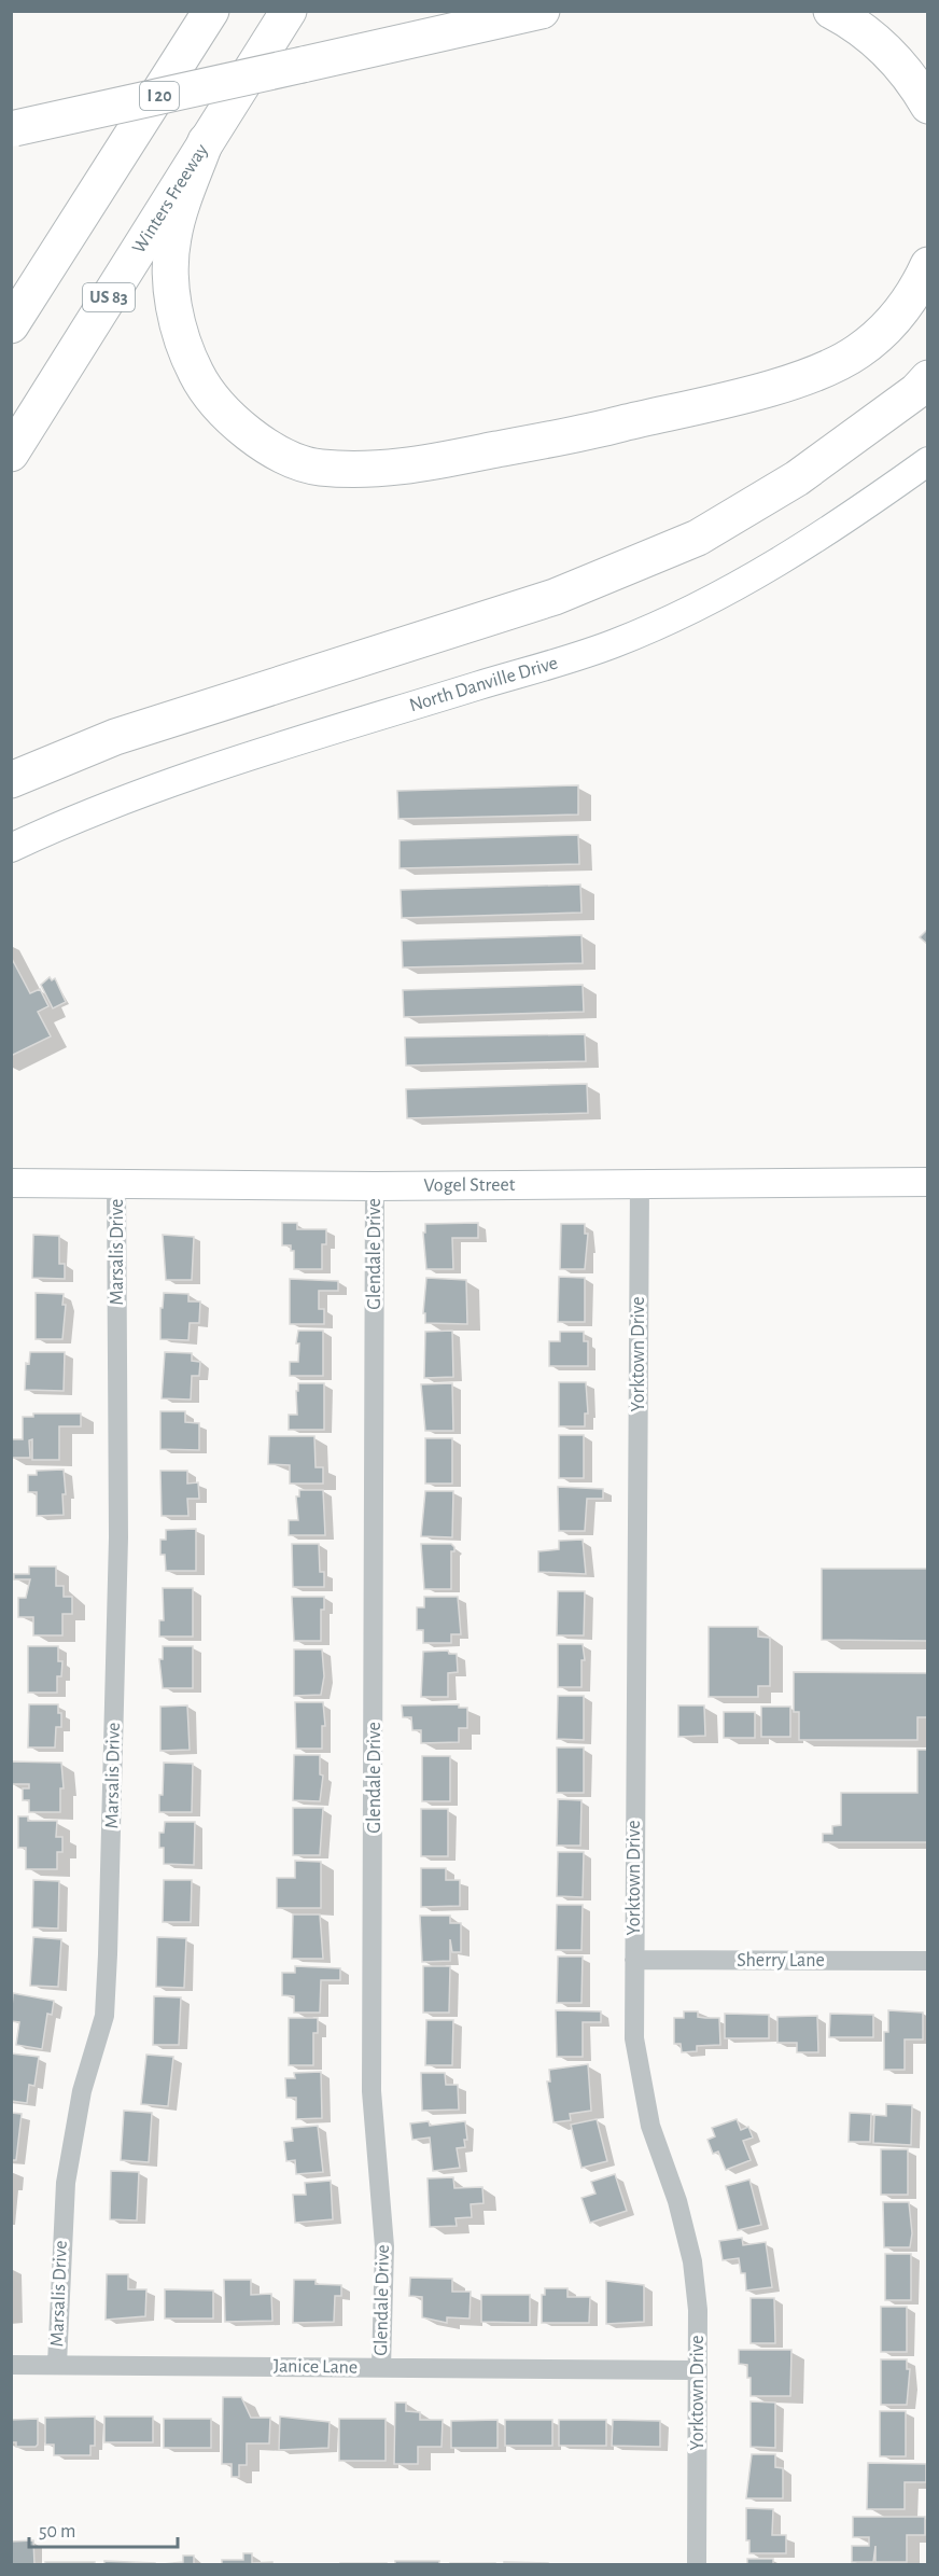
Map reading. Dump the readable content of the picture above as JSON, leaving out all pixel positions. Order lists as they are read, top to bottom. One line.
{"streets":{"highway":["I 20","Winters Freeway","US 83"],"main road":["North Danville Drive","Vogel Street"],"street":["Marsalis Drive","Glendale Drive","Yorktown Drive","Sherry Lane","Janice Lane"]},"crossings":[["Vogel Street","Marsalis Drive"],["Vogel Street","Glendale Drive"],["Vogel Street","Yorktown Drive"],["Marsalis Drive","Janice Lane"],["Glendale Drive","Janice Lane"],["Yorktown Drive","Sherry Lane"],["Yorktown Drive","Janice Lane"]],"scale_bar":"50 m"}
